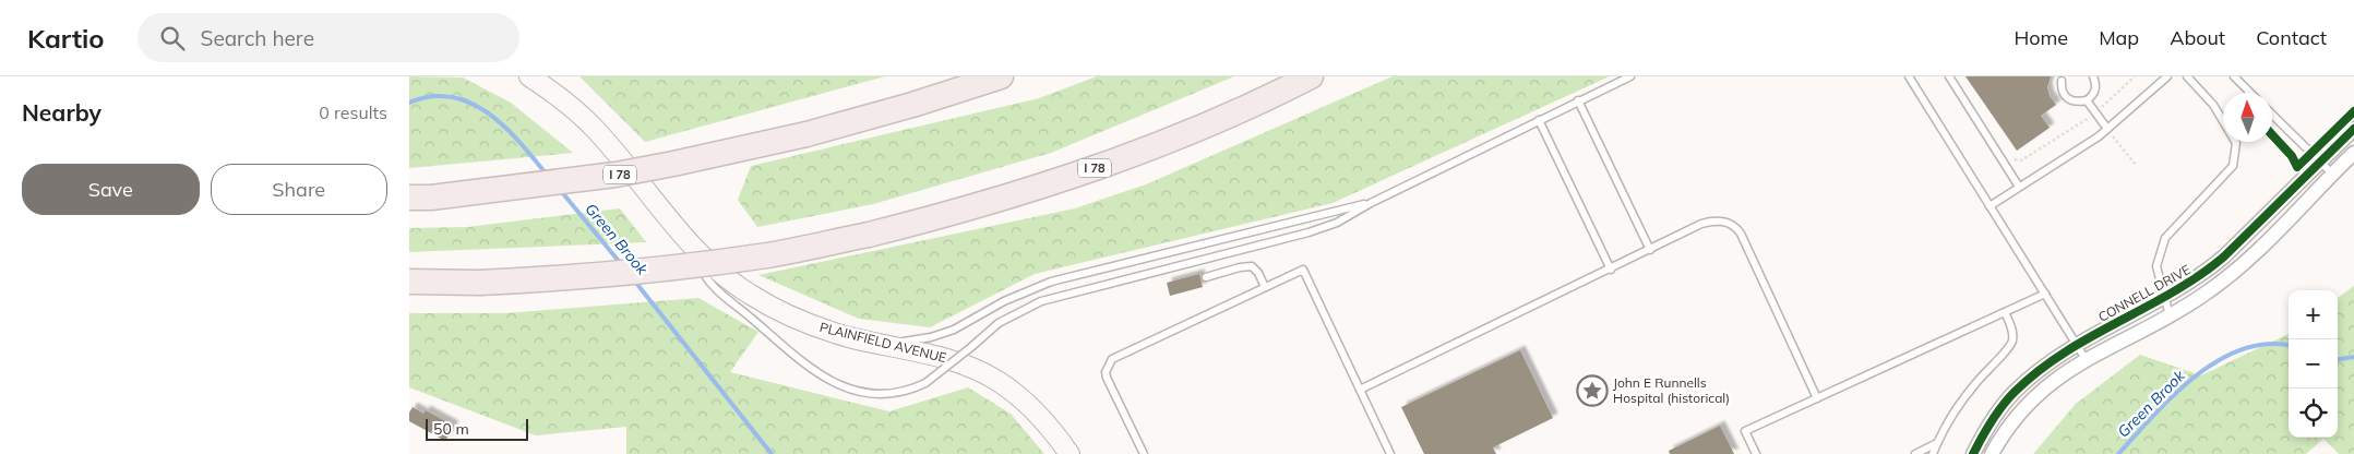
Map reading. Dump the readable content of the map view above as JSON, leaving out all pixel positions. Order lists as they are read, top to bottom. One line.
{"streets":{"highway":["I 78"],"main road":["PLAINFIELD AVENUE"],"street":["CONNELL DRIVE"]},"water":["Green Brook"],"places":{"place":["John E Runnells Hospital (historical)"]},"scale_bar":"50 m","north":"top","page":{"header":"Kartio","search":"Search here","nav":["Home","Map","About","Contact"],"heading":["Nearby","0 results"],"buttons":["Save","Share"],"map_buttons":["+","−"],"scale":"50 m"}}
